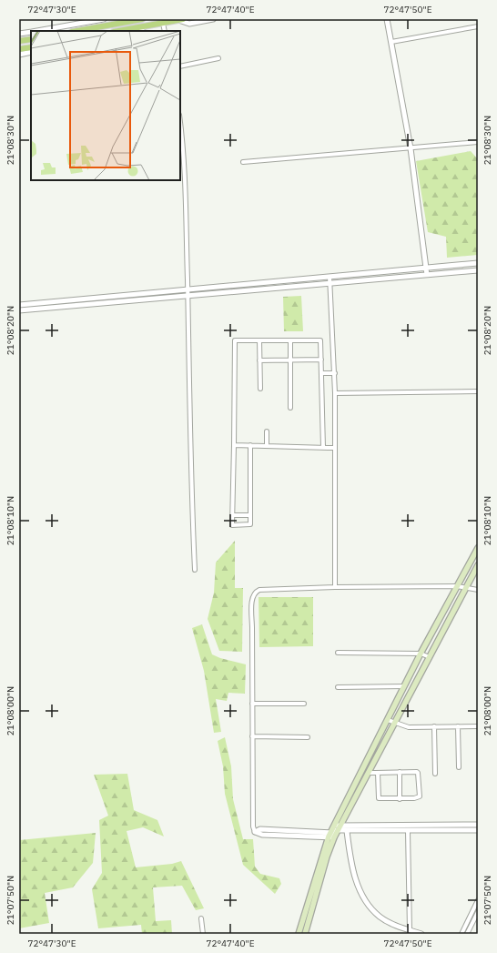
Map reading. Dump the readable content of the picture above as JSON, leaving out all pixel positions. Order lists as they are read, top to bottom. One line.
{"coordinates":["72°47'30\"E","72°47'40\"E","72°47'50\"E","21°08'30\"N","21°08'20\"N","21°08'10\"N","21°08'00\"N","21°07'50\"N"]}
